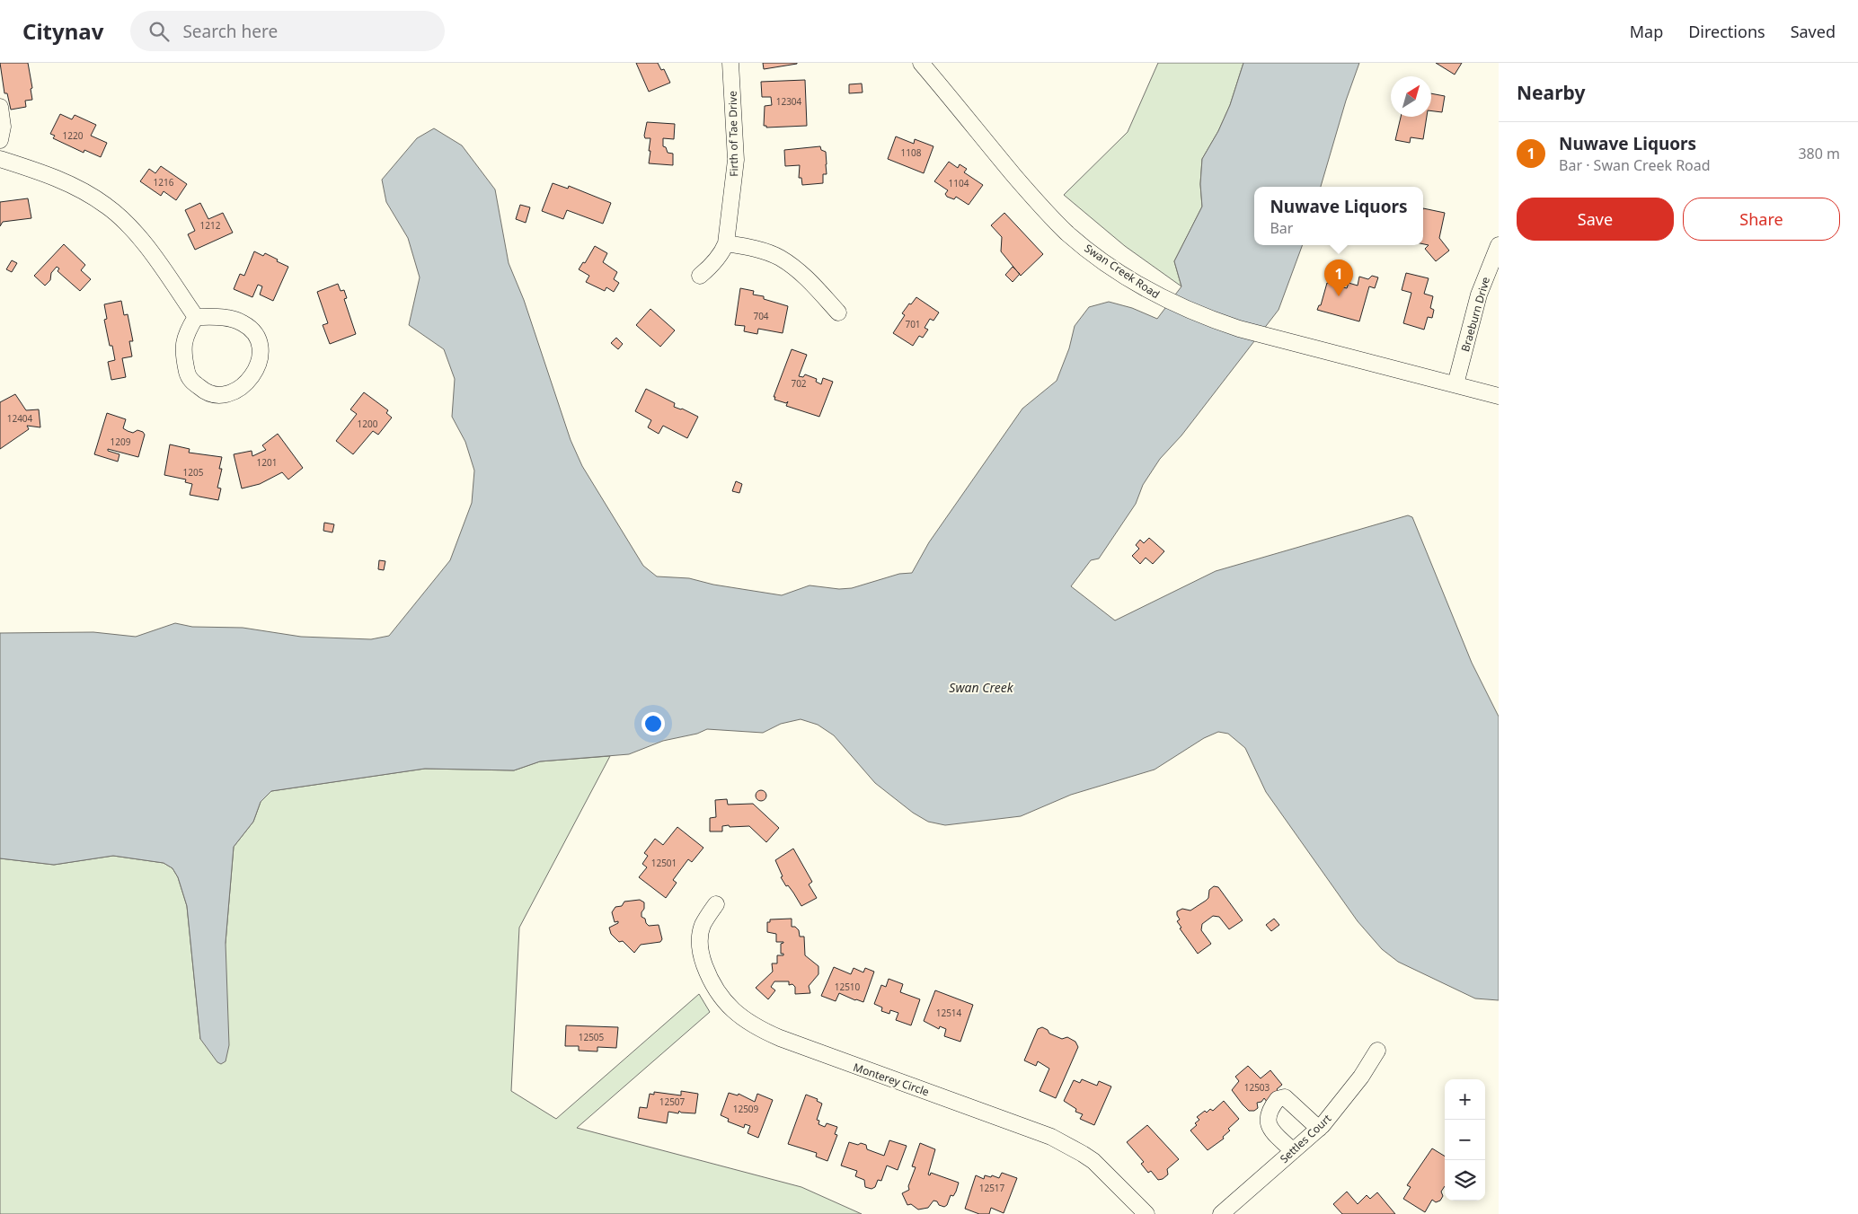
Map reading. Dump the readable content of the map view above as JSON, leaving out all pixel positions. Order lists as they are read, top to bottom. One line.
{"streets":{"street":["Firth of Tae Drive","Swan Creek Road","Braeburn Drive","Monterey Circle","Settles Court"]},"crossings":[["Swan Creek Road","Braeburn Drive"]],"water":["Swan Creek"],"house_numbers":["12304","1220","1108","1216","1104","1212","704","701","702","12404","1200","1209","1201","1205","12501","12510","12514","12505","12503","12507","12509","12517"],"north":"top right","page":{"header":"Citynav","search":"Search here","nav":["Map","Directions","Saved"],"heading":"Nearby","list":[{"mark":"1","name":"Nuwave Liquors","note":"Bar · Swan Creek Road","value":"380 m"}],"buttons":["Save","Share"],"popup":["Nuwave Liquors","Bar"],"pins":"1","map_buttons":["+","−"]}}
